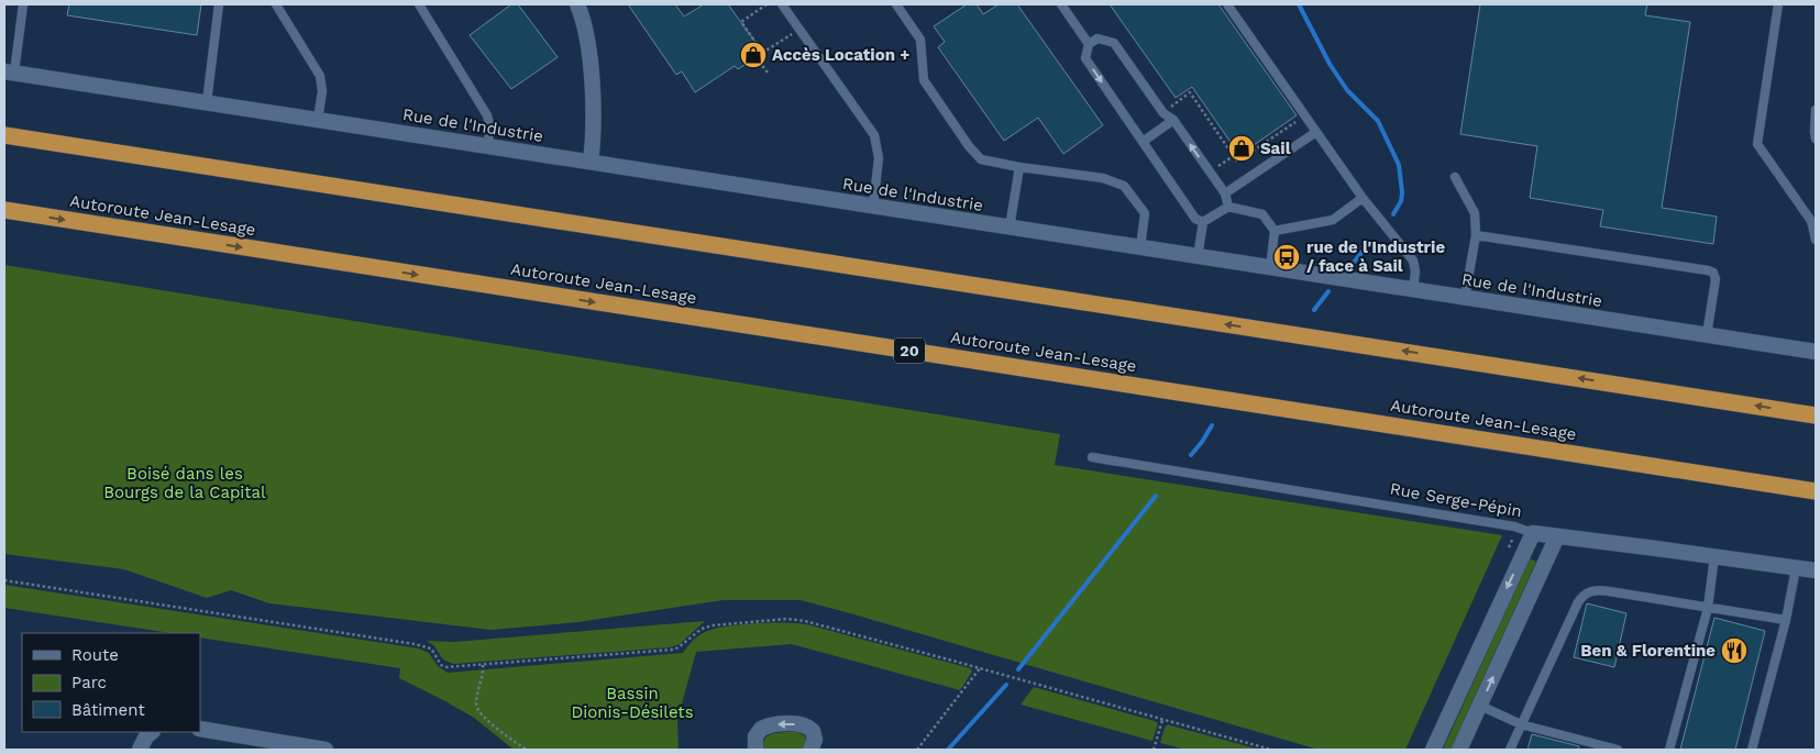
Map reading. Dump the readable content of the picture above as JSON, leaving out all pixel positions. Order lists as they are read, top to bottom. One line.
{"streets":{"highway":["Autoroute Jean-Lesage","20"],"street":["Rue de l'Industrie","Rue Serge-Pépin"]},"parks":["Boisé dans les Bourgs de la Capital","Bassin Dionis-Désilets"],"places":{"shop":["Accès Location +","Sail"],"bus stop":["rue de l'Industrie / face à Sail"],"restaurant":["Ben & Florentine"]},"legend":["Route","Parc","Bâtiment"]}
